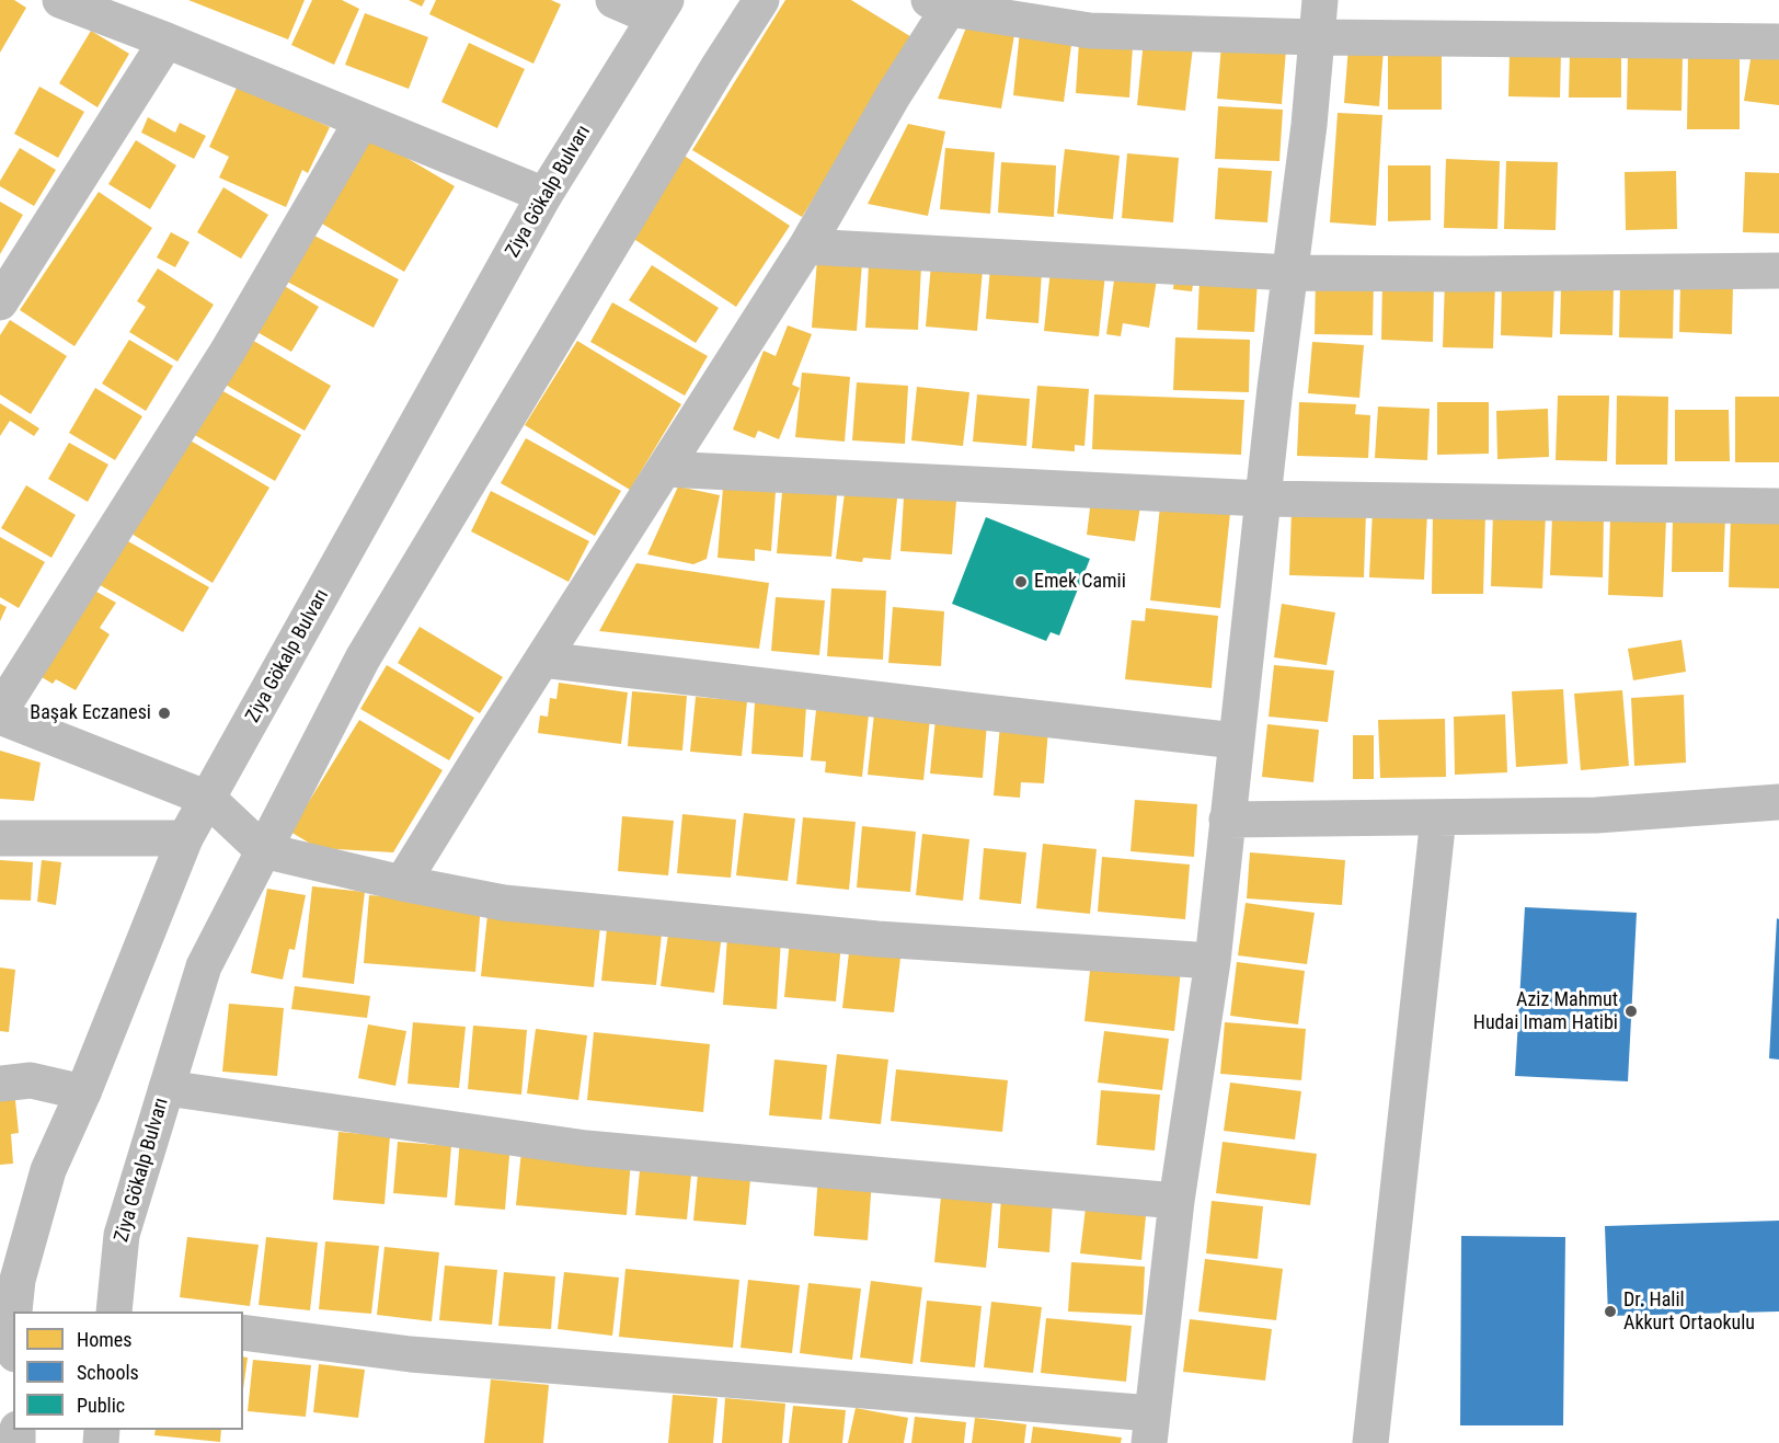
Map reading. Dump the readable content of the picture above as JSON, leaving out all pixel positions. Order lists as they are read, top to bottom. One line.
{"streets":{"street":["Ziya Gökalp Bulvarı"]},"places":["Emek Camii","Başak Eczanesi","Aziz Mahmut Hudai Imam Hatibi","Dr. Halil Akkurt Ortaokulu"],"legend":["Homes","Schools","Public"]}
